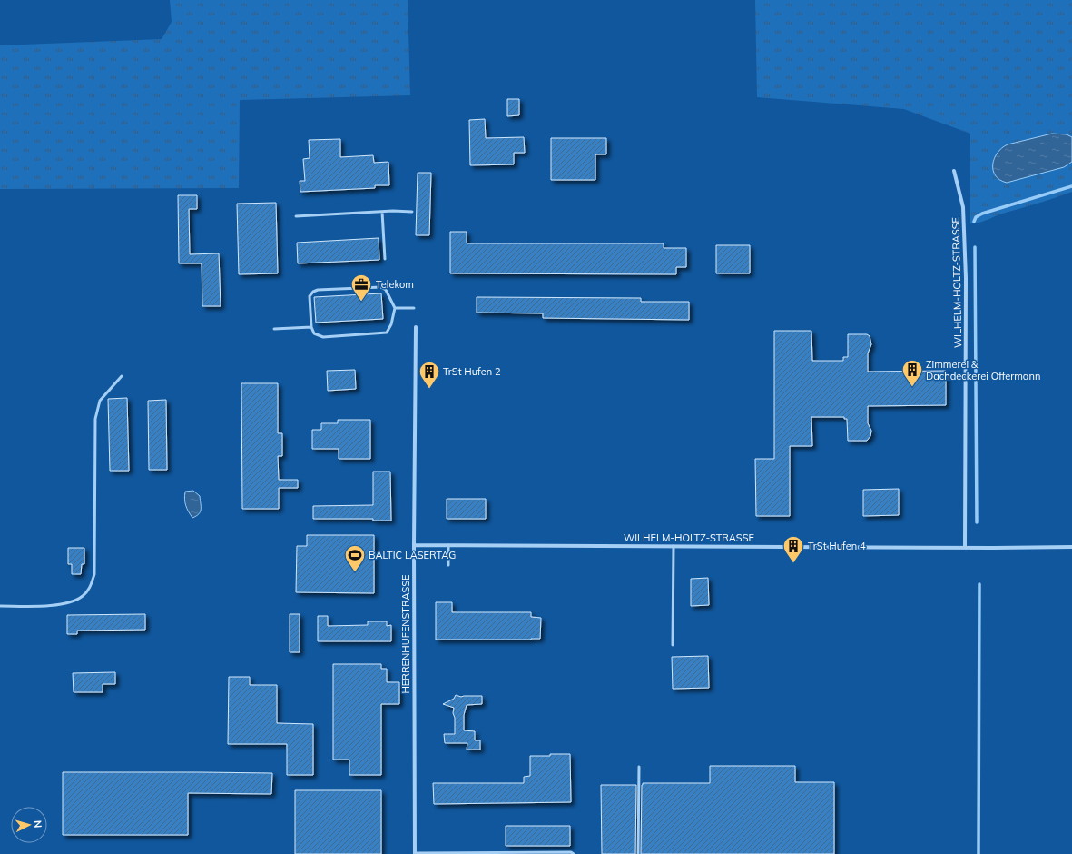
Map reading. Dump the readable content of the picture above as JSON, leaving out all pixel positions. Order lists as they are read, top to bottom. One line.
{"streets":{"street":["WILHELM-HOLTZ-STRASSE","HERRENHUFENSTRASSE"]},"crossings":[["WILHELM-HOLTZ-STRASSE","HERRENHUFENSTRASSE"]],"places":{"office":["Telekom"],"building":["Zimmerei & Dachdeckerei Offermann","TrSt Hufen 2","TrSt Hufen 4"],"sports":["BALTIC LASERTAG"]},"north":"right"}
